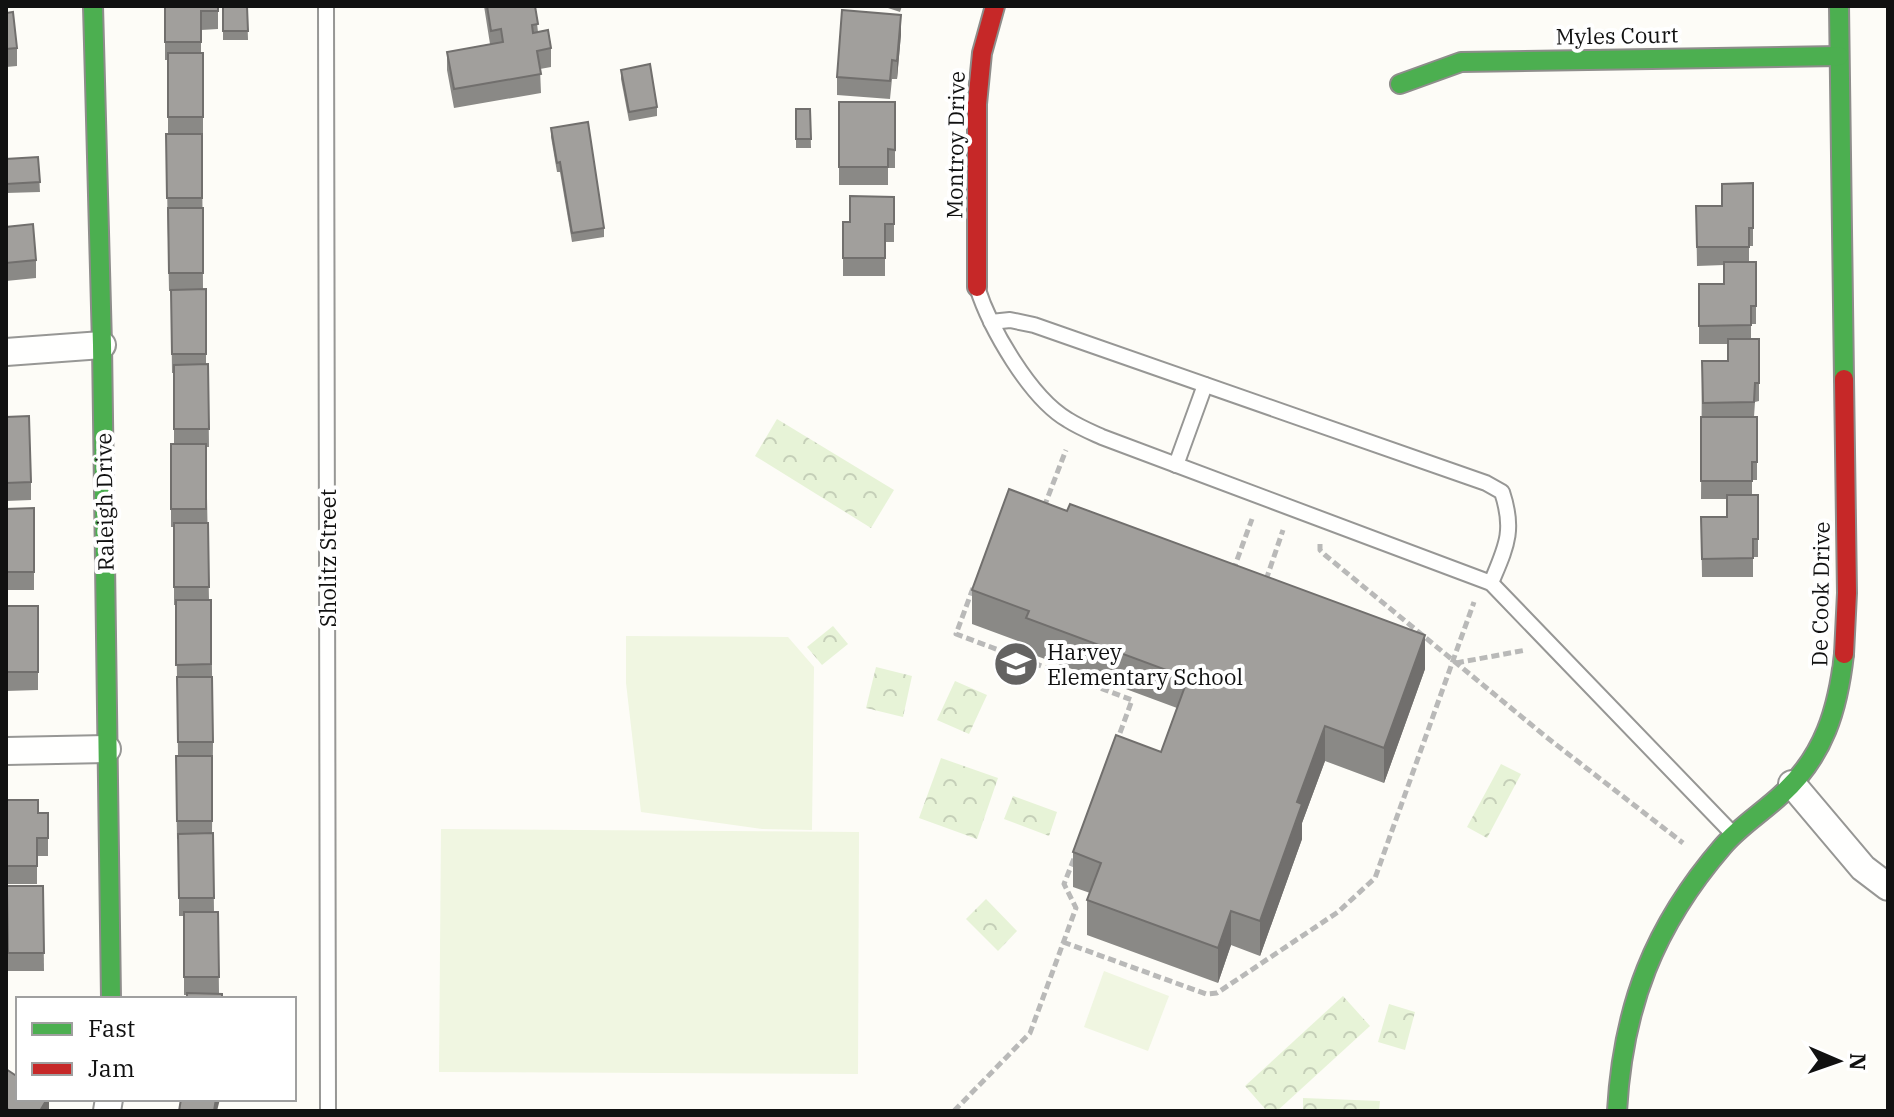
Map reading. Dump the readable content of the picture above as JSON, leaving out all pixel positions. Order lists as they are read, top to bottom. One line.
{"streets":{"street":["Myles Court","Montroy Drive","Raleigh Drive","De Cook Drive"],"lane":["Sholitz Street"]},"crossings":[["Myles Court","De Cook Drive"]],"places":{"school or university":["Harvey Elementary School"]},"legend":["Fast","Jam"],"north":"right"}
